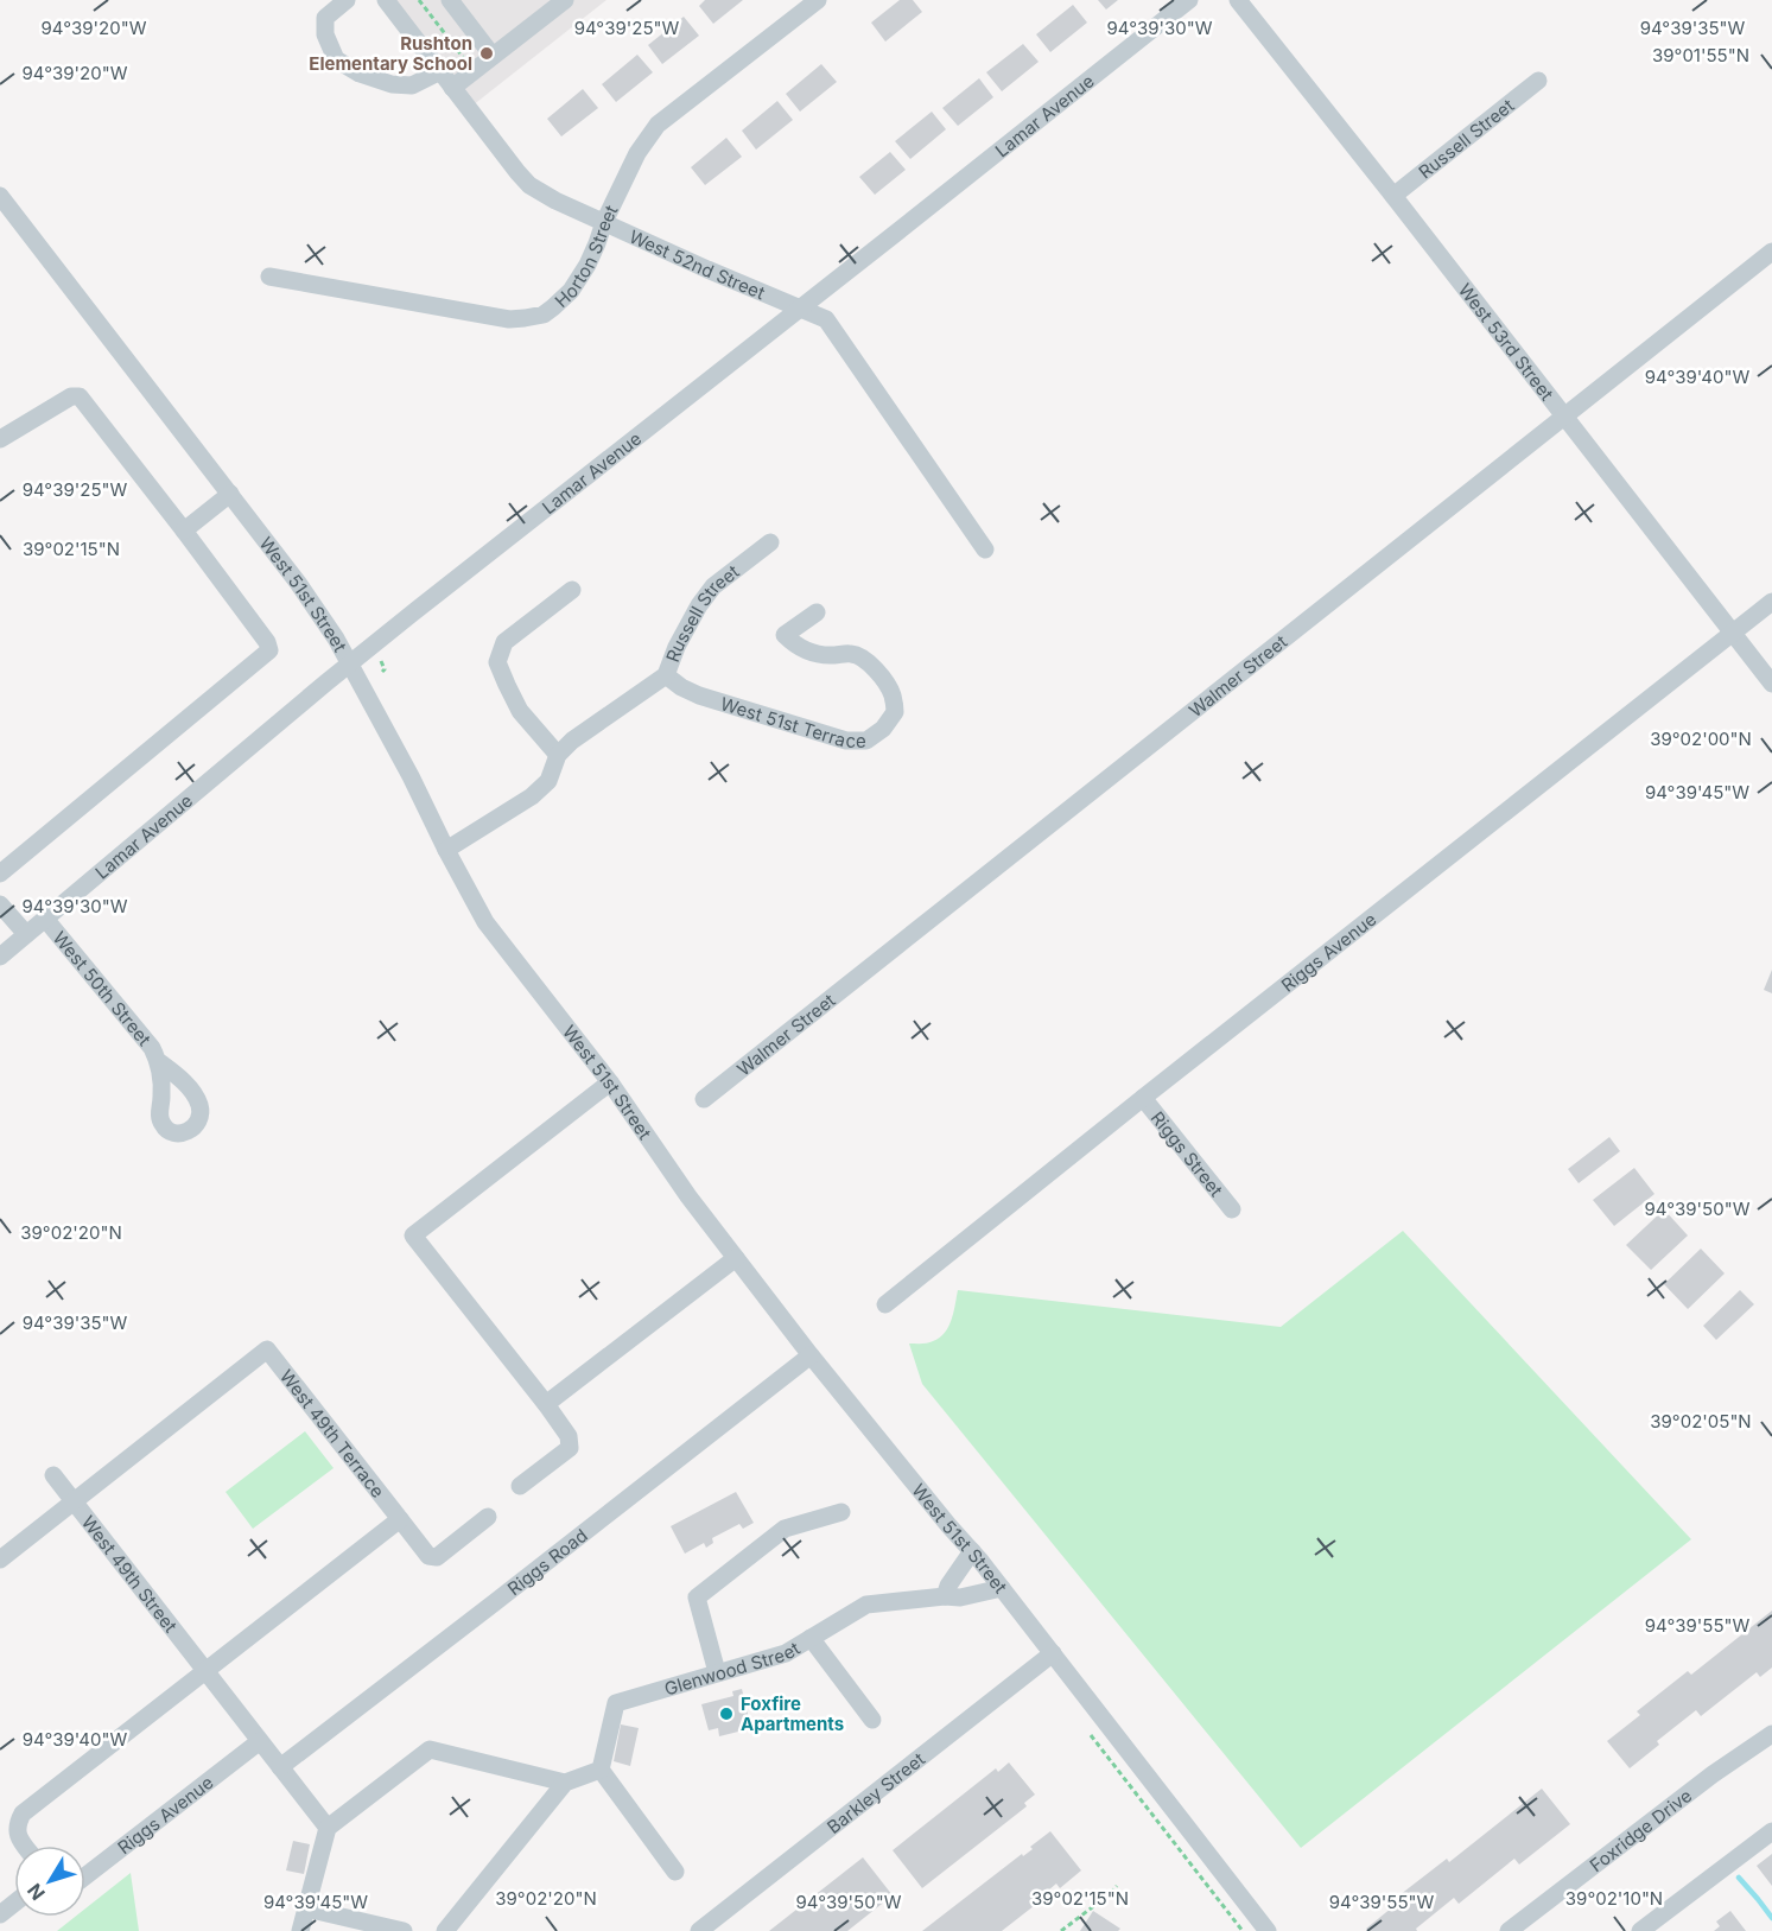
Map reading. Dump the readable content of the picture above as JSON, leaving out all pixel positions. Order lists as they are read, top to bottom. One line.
{"streets":{"street":["Lamar Avenue","Russell Street","Horton Street","West 52nd Street","West 53rd Street","West 51st Street","Walmer Street","West 51st Terrace","Riggs Avenue","West 50th Street","Riggs Street","West 49th Terrace","Riggs Road","West 49th Street","Glenwood Street","Barkley Street","Foxridge Drive"]},"crossings":[["Lamar Avenue","West 52nd Street"],["Lamar Avenue","West 51st Street"],["Lamar Avenue","West 50th Street"],["Russell Street","West 53rd Street"],["Russell Street","West 51st Street"],["Russell Street","West 51st Terrace"],["Horton Street","West 52nd Street"],["West 53rd Street","Walmer Street"],["West 53rd Street","Riggs Avenue"],["West 51st Street","Riggs Road"],["West 51st Street","Glenwood Street"],["West 51st Street","Barkley Street"],["Riggs Avenue","Riggs Street"],["Riggs Avenue","West 49th Street"],["West 49th Terrace","West 49th Street"],["Riggs Road","West 49th Street"]],"places":["Rushton Elementary School","Foxfire Apartments"],"north":"bottom left","coordinates":["94°39'25\"W","94°39'30\"W","94°39'35\"W","94°39'20\"W","39°01'55\"N","94°39'40\"W","39°02'15\"N","39°02'00\"N","94°39'45\"W","94°39'50\"W","39°02'20\"N","39°02'05\"N","94°39'55\"W","39°02'10\"N"]}
